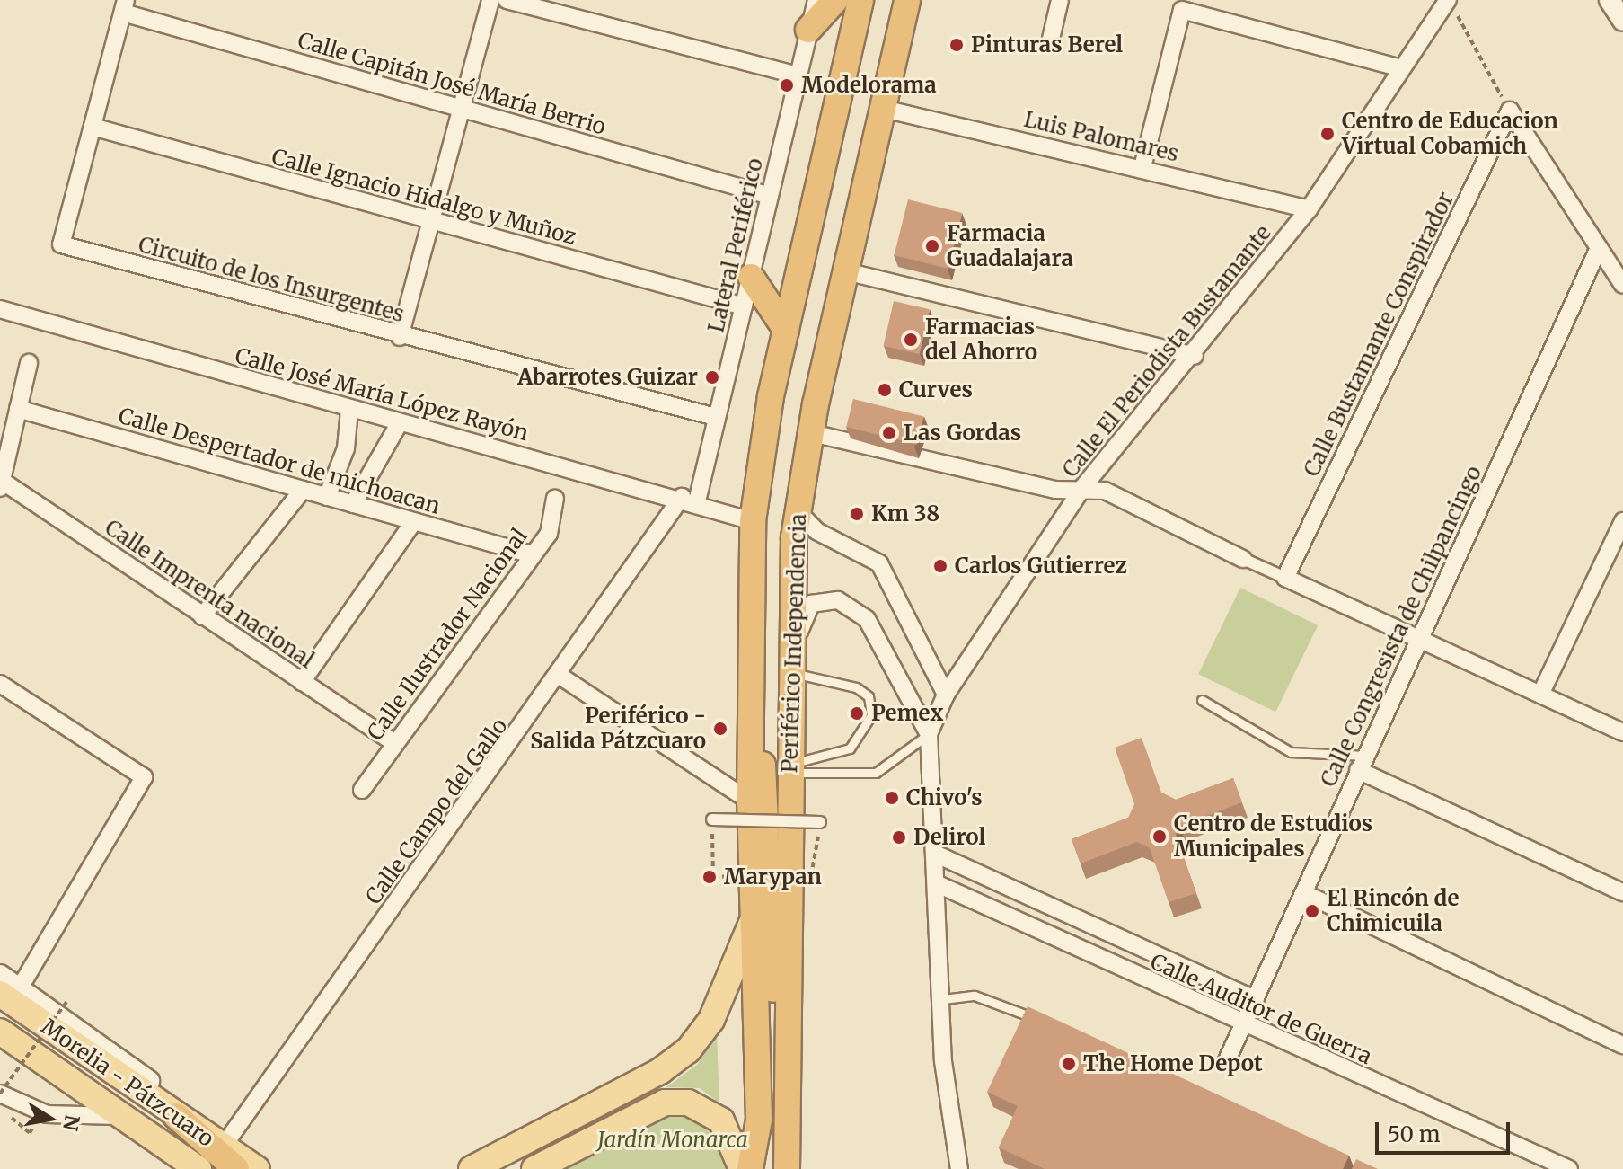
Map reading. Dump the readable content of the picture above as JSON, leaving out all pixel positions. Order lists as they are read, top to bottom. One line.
{"streets":{"highway":["Periférico Independencia"],"main road":["Morelia - Pátzcuaro"],"street":["Calle Capitán José María Berrio","Luis Palomares","Calle Ignacio Hidalgo y Muñoz","Lateral Periférico","Circuito de los Insurgentes","Calle Bustamante Conspirador","Calle El Periodista Bustamante","Calle José María López Rayón","Calle Despertador de michoacan","Calle Imprenta nacional","Calle Congresista de Chilpancingo","Calle Ilustrador Nacional","Calle Campo del Gallo","Calle Auditor de Guerra"]},"crossings":[["Calle Capitán José María Berrio","Lateral Periférico"],["Calle Capitán José María Berrio","Circuito de los Insurgentes"],["Luis Palomares","Calle El Periodista Bustamante"],["Luis Palomares","Periférico Independencia"],["Calle Ignacio Hidalgo y Muñoz","Lateral Periférico"],["Calle Ignacio Hidalgo y Muñoz","Circuito de los Insurgentes"],["Lateral Periférico","Circuito de los Insurgentes"],["Lateral Periférico","Calle José María López Rayón"],["Lateral Periférico","Calle Campo del Gallo"],["Calle José María López Rayón","Periférico Independencia"],["Calle José María López Rayón","Calle Campo del Gallo"],["Calle Despertador de michoacan","Calle Ilustrador Nacional"],["Calle Imprenta nacional","Calle Ilustrador Nacional"],["Calle Congresista de Chilpancingo","Calle Auditor de Guerra"],["Calle Campo del Gallo","Morelia - Pátzcuaro"]],"parks":["Jardín Monarca"],"places":["Pinturas Berel","Modelorama","Centro de Educacion Virtual Cobamich","Farmacia Guadalajara","Farmacias del Ahorro","Abarrotes Guizar","Curves","Las Gordas","Km 38","Carlos Gutierrez","Pemex","Periférico - Salida Pátzcuaro","Chivo's","Centro de Estudios Municipales","Delirol","Marypan","El Rincón de Chimicuila","The Home Depot"],"scale_bar":"50 m","north":"right"}
